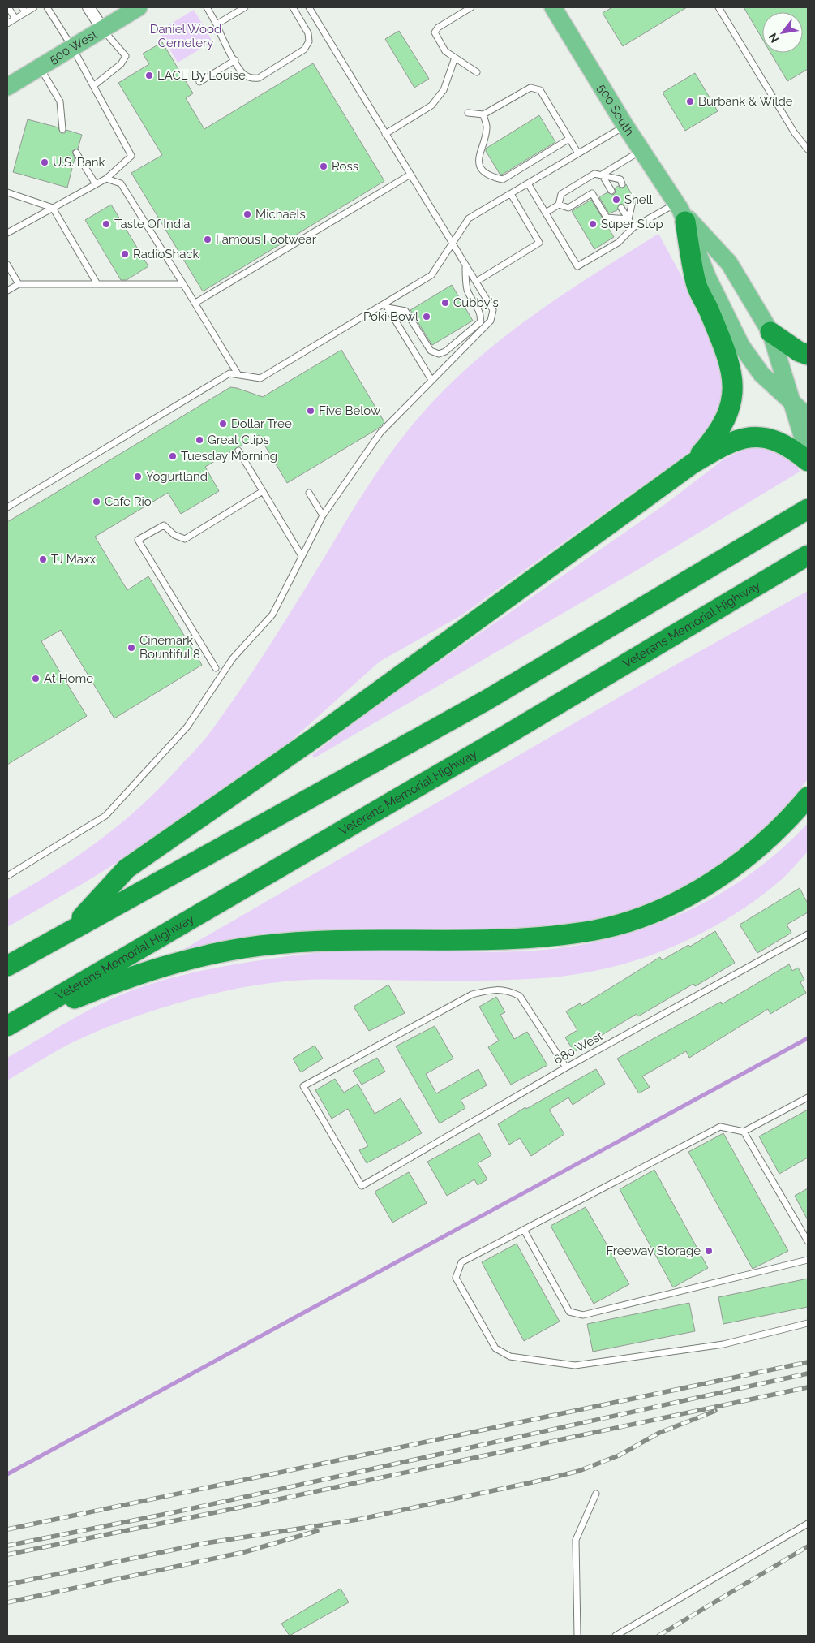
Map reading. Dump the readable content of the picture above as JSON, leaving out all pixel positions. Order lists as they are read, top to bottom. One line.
{"streets":{"highway":["Veterans Memorial Highway"],"main road":["500 West","500 South"],"lane":["680 West"]},"parks":["Daniel Wood Cemetery"],"places":["LACE By Louise","Burbank & Wilde","U.S. Bank","Ross","Shell","Michaels","Taste Of India","Super Stop","Famous Footwear","RadioShack","Cubby's","Poki Bowl","Five Below","Dollar Tree","Great Clips","Tuesday Morning","Yogurtland","Cafe Rio","TJ Maxx","Cinemark Bountiful 8","At Home","Freeway Storage"],"north":"bottom left"}
